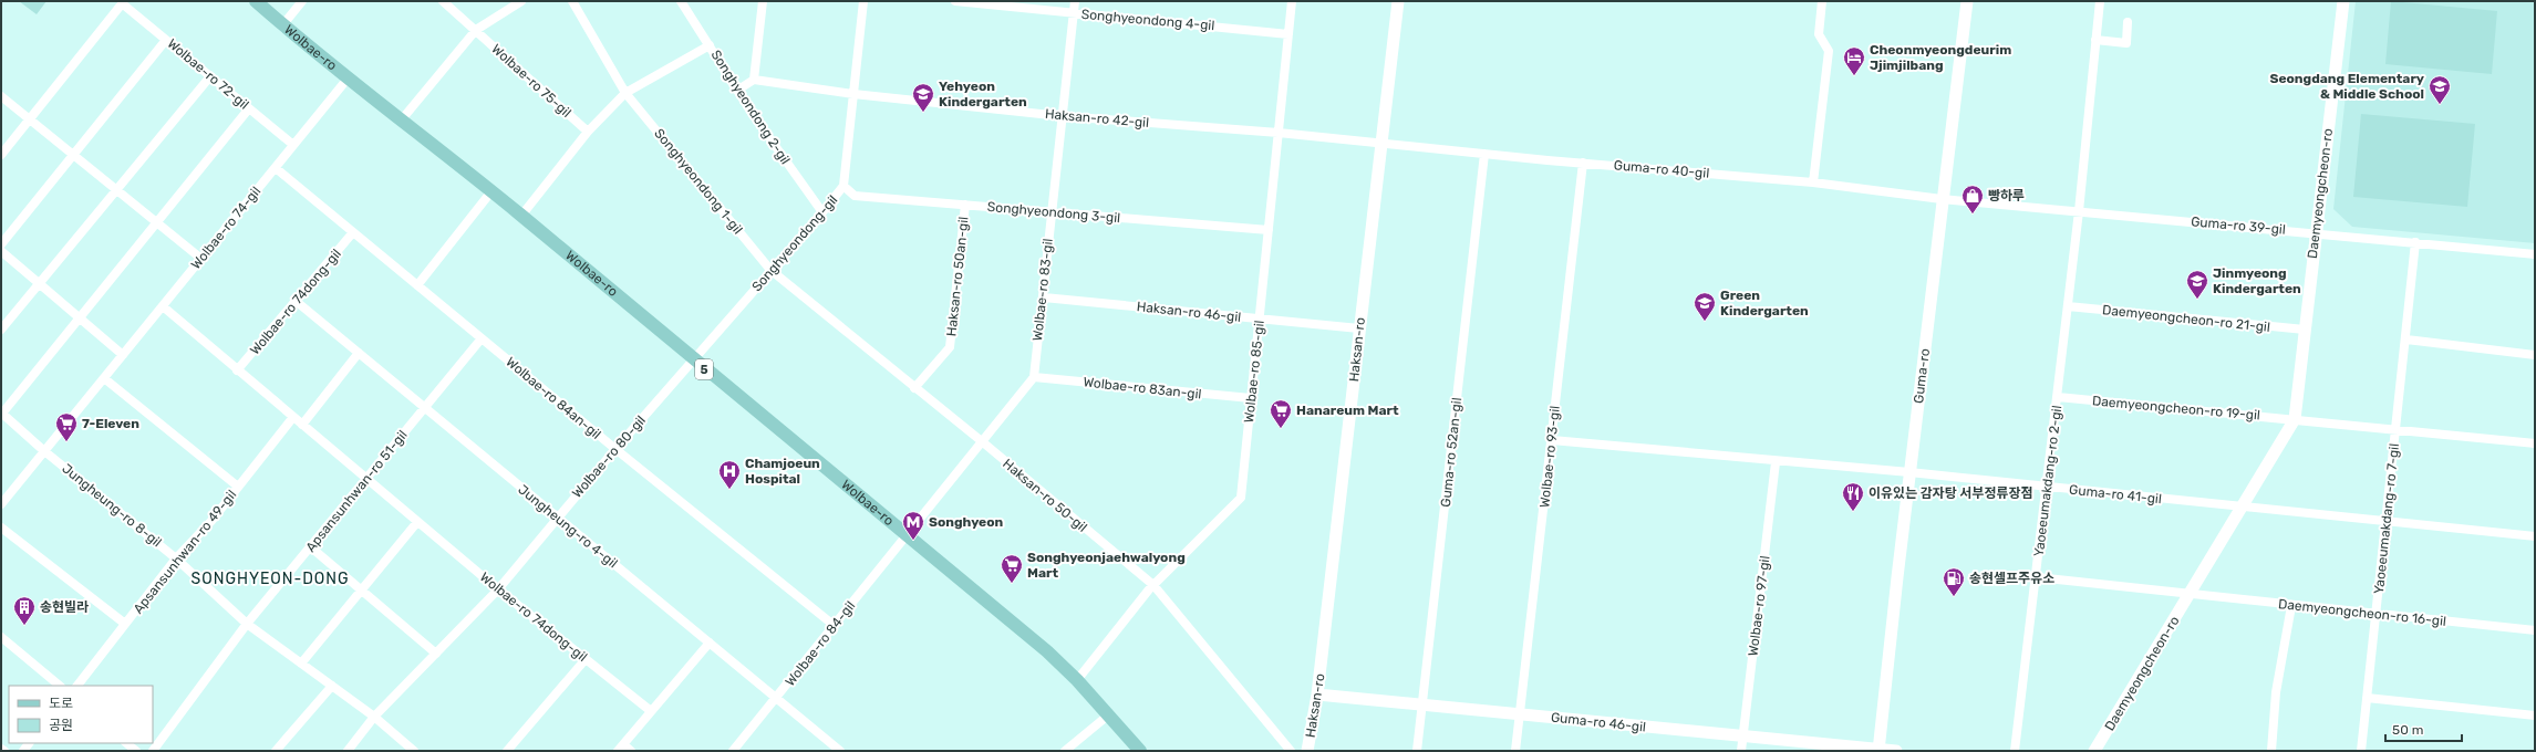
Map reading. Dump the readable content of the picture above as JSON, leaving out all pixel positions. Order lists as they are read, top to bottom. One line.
{"streets":{"main road":["Wolbae-ro","Daemyeongcheon-ro","Haksan-ro","5","Guma-ro","Guma-ro 46-gil"],"street":["Songhyeondong 4-gil","Wolbae-ro 72-gil","Wolbae-ro 75-gil","Songhyeondong 2-gil","Haksan-ro 42-gil","Guma-ro 40-gil","Songhyeondong 1-gil","Songhyeondong 3-gil","Guma-ro 39-gil","Wolbae-ro 74-gil","Songhyeondong-gil","Haksan-ro 50an-gil","Wolbae-ro 83-gil","Wolbae-ro 74dong-gil","Haksan-ro 46-gil","Daemyeongcheon-ro 21-gil","Wolbae-ro 85-gil","Wolbae-ro 83an-gil","Wolbae-ro 84an-gil","Daemyeongcheon-ro 19-gil","Guma-ro 52an-gil","Wolbae-ro 80-gil","Wolbae-ro 93-gil","Yaoeeumakdang-ro 2-gil","Apsansunhwan-ro 51-gil","Guma-ro 41-gil","Haksan-ro 50-gil","Jungheung-ro 8-gil","Yaoeeumakdang-ro 7-gil","Jungheung-ro 4-gil","Apsansunhwan-ro 49-gil","Wolbae-ro 97-gil","Daemyeongcheon-ro 16-gil","Wolbae-ro 84-gil"]},"crossings":[["Songhyeondong 4-gil","Wolbae-ro 83-gil"],["Songhyeondong 4-gil","Wolbae-ro 85-gil"],["Wolbae-ro","Wolbae-ro 74-gil"],["Wolbae-ro","Songhyeondong-gil"],["Wolbae-ro","Wolbae-ro 85-gil"],["Wolbae-ro","Wolbae-ro 80-gil"],["Wolbae-ro","Wolbae-ro 84-gil"],["Wolbae-ro 72-gil","Wolbae-ro 74-gil"],["Songhyeondong 2-gil","Songhyeondong-gil"],["Haksan-ro 42-gil","Guma-ro 40-gil"],["Haksan-ro 42-gil","Songhyeondong-gil"],["Haksan-ro 42-gil","Wolbae-ro 83-gil"],["Haksan-ro 42-gil","Haksan-ro"],["Haksan-ro 42-gil","Wolbae-ro 85-gil"],["Guma-ro 40-gil","Guma-ro 39-gil"],["Guma-ro 40-gil","Haksan-ro"],["Guma-ro 40-gil","Guma-ro"],["Guma-ro 40-gil","Guma-ro 52an-gil"],["Guma-ro 40-gil","Wolbae-ro 93-gil"],["Songhyeondong 1-gil","Songhyeondong-gil"],["Songhyeondong 1-gil","Haksan-ro 50-gil"],["Daemyeongcheon-ro","Guma-ro 39-gil"],["Daemyeongcheon-ro","Daemyeongcheon-ro 21-gil"],["Daemyeongcheon-ro","Daemyeongcheon-ro 19-gil"],["Daemyeongcheon-ro","Guma-ro 41-gil"],["Daemyeongcheon-ro","Daemyeongcheon-ro 16-gil"],["Songhyeondong 3-gil","Songhyeondong-gil"],["Songhyeondong 3-gil","Haksan-ro 50an-gil"],["Songhyeondong 3-gil","Wolbae-ro 83-gil"],["Songhyeondong 3-gil","Wolbae-ro 85-gil"],["Guma-ro 39-gil","Guma-ro"],["Guma-ro 39-gil","Yaoeeumakdang-ro 2-gil"],["Guma-ro 39-gil","Yaoeeumakdang-ro 7-gil"],["Wolbae-ro 74-gil","Wolbae-ro 74dong-gil"],["Wolbae-ro 74-gil","Wolbae-ro 84an-gil"],["Wolbae-ro 74-gil","Jungheung-ro 8-gil"],["Songhyeondong-gil","Wolbae-ro 80-gil"],["Songhyeondong-gil","Haksan-ro 50-gil"],["Haksan-ro 50an-gil","Haksan-ro 50-gil"],["Wolbae-ro 83-gil","Haksan-ro 46-gil"],["Wolbae-ro 83-gil","Wolbae-ro 83an-gil"],["Wolbae-ro 74dong-gil","Wolbae-ro 84an-gil"],["Wolbae-ro 74dong-gil","Wolbae-ro 80-gil"],["Wolbae-ro 74dong-gil","Apsansunhwan-ro 51-gil"],["Wolbae-ro 74dong-gil","Jungheung-ro 4-gil"],["Wolbae-ro 74dong-gil","Apsansunhwan-ro 49-gil"],["Haksan-ro 46-gil","Haksan-ro"],["Haksan-ro 46-gil","Wolbae-ro 85-gil"],["Daemyeongcheon-ro 21-gil","Yaoeeumakdang-ro 2-gil"],["Haksan-ro","Guma-ro 46-gil"],["Wolbae-ro 85-gil","Wolbae-ro 83an-gil"],["Wolbae-ro 85-gil","Haksan-ro 50-gil"],["Guma-ro","Guma-ro 41-gil"],["Guma-ro","Guma-ro 46-gil"],["Wolbae-ro 84an-gil","Wolbae-ro 80-gil"],["Wolbae-ro 84an-gil","Apsansunhwan-ro 51-gil"],["Wolbae-ro 84an-gil","Wolbae-ro 84-gil"],["Daemyeongcheon-ro 19-gil","Yaoeeumakdang-ro 2-gil"],["Daemyeongcheon-ro 19-gil","Yaoeeumakdang-ro 7-gil"],["Guma-ro 52an-gil","Guma-ro 46-gil"],["Wolbae-ro 80-gil","Jungheung-ro 8-gil"],["Wolbae-ro 80-gil","Jungheung-ro 4-gil"],["Wolbae-ro 93-gil","Guma-ro 41-gil"],["Wolbae-ro 93-gil","Guma-ro 46-gil"],["Yaoeeumakdang-ro 2-gil","Guma-ro 41-gil"],["Apsansunhwan-ro 51-gil","Jungheung-ro 8-gil"],["Apsansunhwan-ro 51-gil","Jungheung-ro 4-gil"],["Guma-ro 41-gil","Yaoeeumakdang-ro 7-gil"],["Guma-ro 41-gil","Wolbae-ro 97-gil"],["Jungheung-ro 8-gil","Apsansunhwan-ro 49-gil"],["Yaoeeumakdang-ro 7-gil","Daemyeongcheon-ro 16-gil"],["Jungheung-ro 4-gil","Wolbae-ro 84-gil"],["Wolbae-ro 97-gil","Guma-ro 46-gil"]],"districts":["SONGHYEON-DONG"],"places":{"hotel":["Cheonmyeongdeurim Jjimjilbang"],"school or university":["Seongdang Elementary & Middle School","Yehyeon Kindergarten","Jinmyeong Kindergarten","Green Kindergarten"],"shop":["빵하루"],"supermarket":["Hanareum Mart","7-Eleven","Songhyeonjaehwalyong Mart"],"hospital":["Chamjoeun Hospital"],"restaurant":["이유있는 감자탕 서부정류장점"],"metro station":["Songhyeon"],"fuel station":["송현셀프주유소"],"building":["송현빌라"]},"legend":["도로","공원"],"scale_bar":"50 m"}
